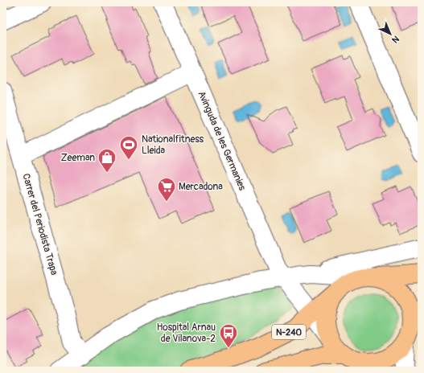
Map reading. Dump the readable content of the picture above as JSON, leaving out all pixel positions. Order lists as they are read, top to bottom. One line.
{"streets":{"main road":["N-240"],"street":["Avinguda de les Germanies","Carrer del Periodista Trapa"]},"crossings":[["Avinguda de les Germanies","N-240"]],"places":{"sports":["Nationalfitness Lleida"],"shop":["Zeeman"],"supermarket":["Mercadona"],"bus stop":["Hospital Arnau de Vilanova-2"]},"north":"bottom right"}
